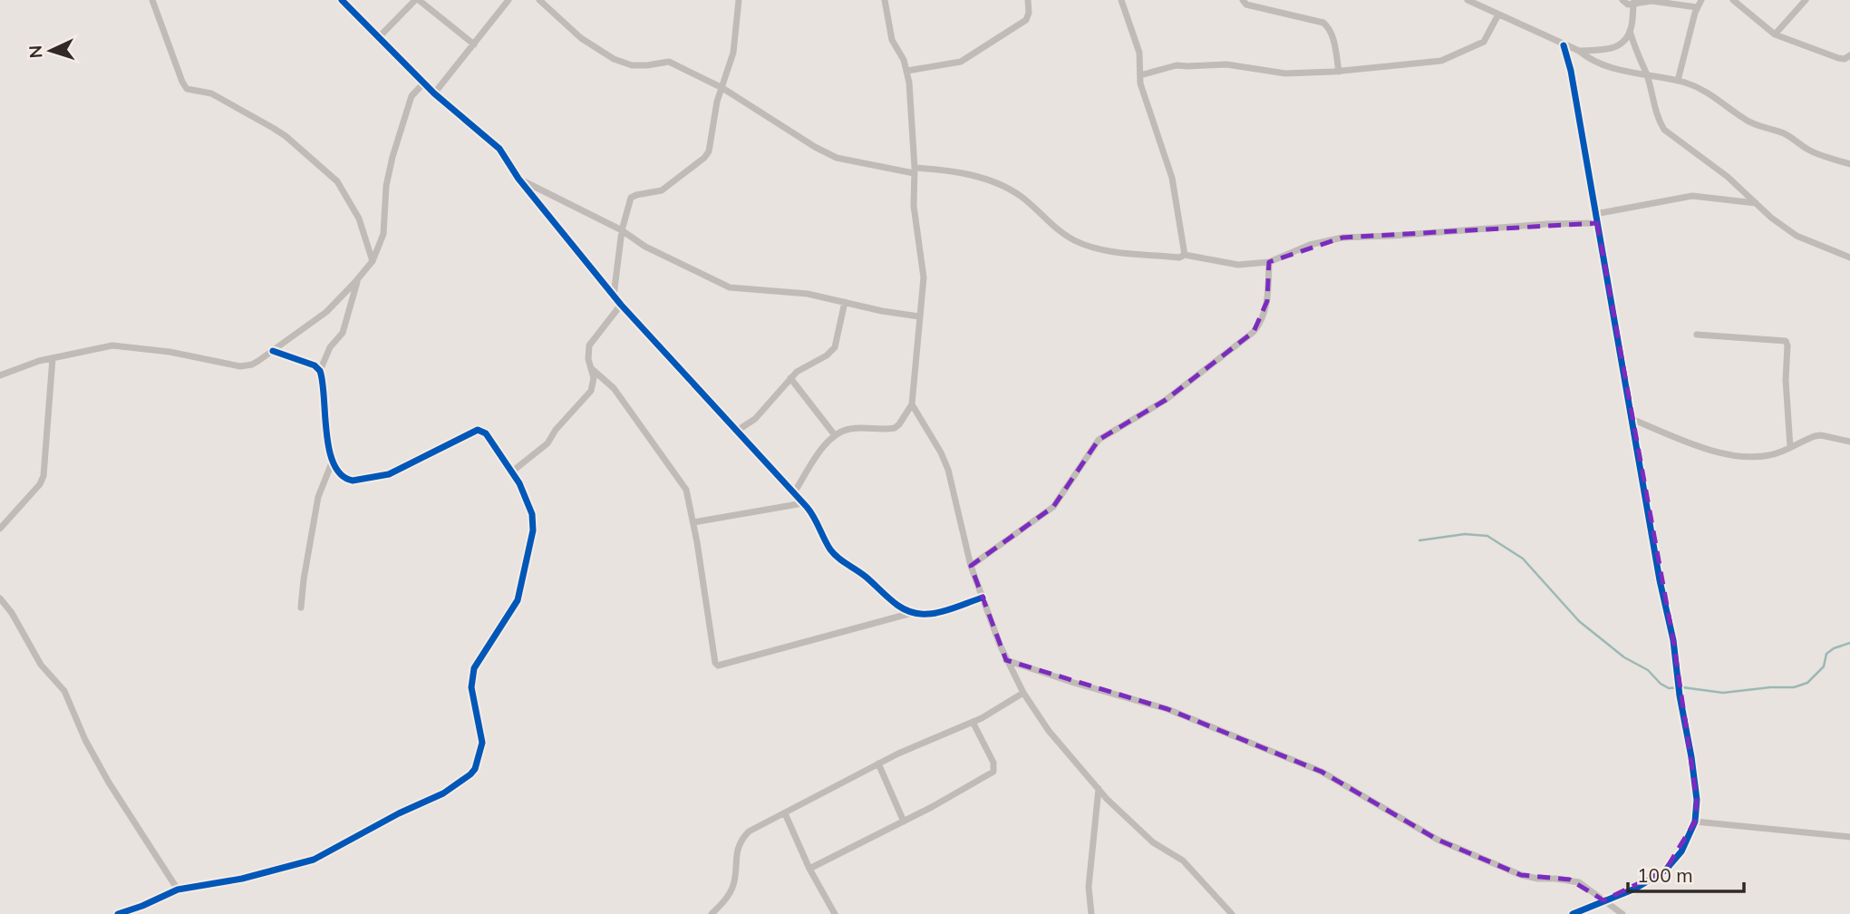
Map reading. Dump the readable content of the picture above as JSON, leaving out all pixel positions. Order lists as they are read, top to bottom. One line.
{"scale_bar":"100 m","north":"left"}
